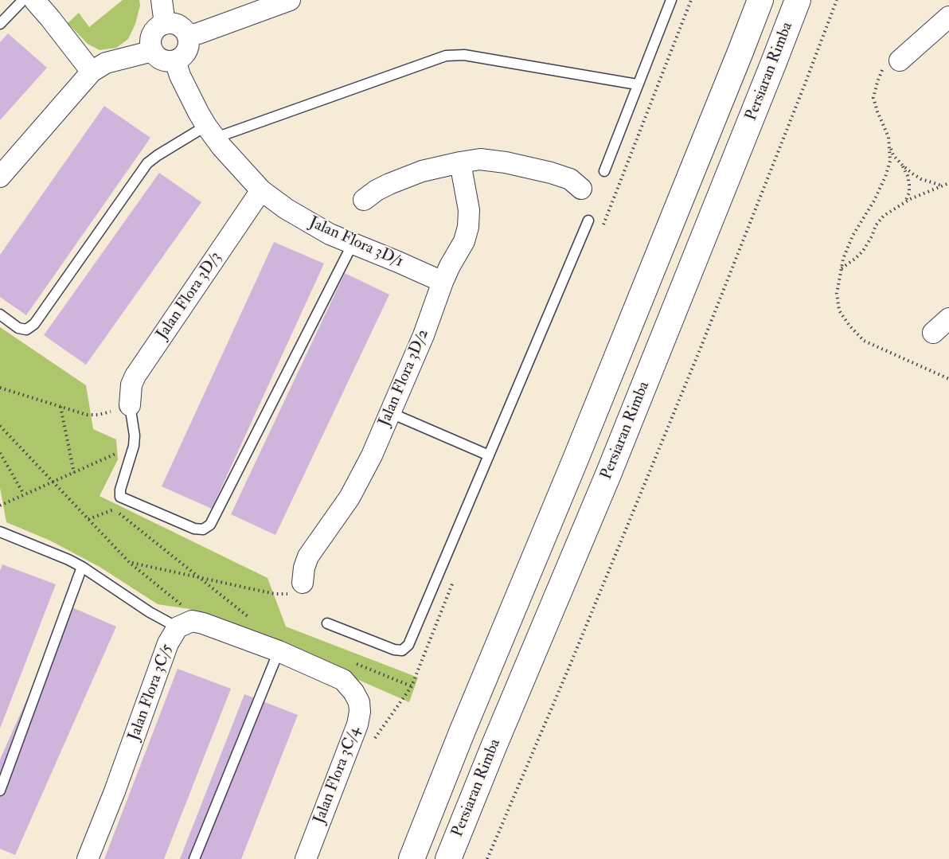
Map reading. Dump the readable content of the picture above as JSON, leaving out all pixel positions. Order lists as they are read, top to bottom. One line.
{"streets":{"street":["Persiaran Rimba","Jalan Flora 3D/1","Jalan Flora 3D/3","Jalan Flora 3D/2","Jalan Flora 3C/5","Jalan Flora 3C/4"]},"crossings":[["Jalan Flora 3D/1","Jalan Flora 3D/3"],["Jalan Flora 3D/1","Jalan Flora 3D/2"],["Jalan Flora 3C/5","Jalan Flora 3C/4"]]}
